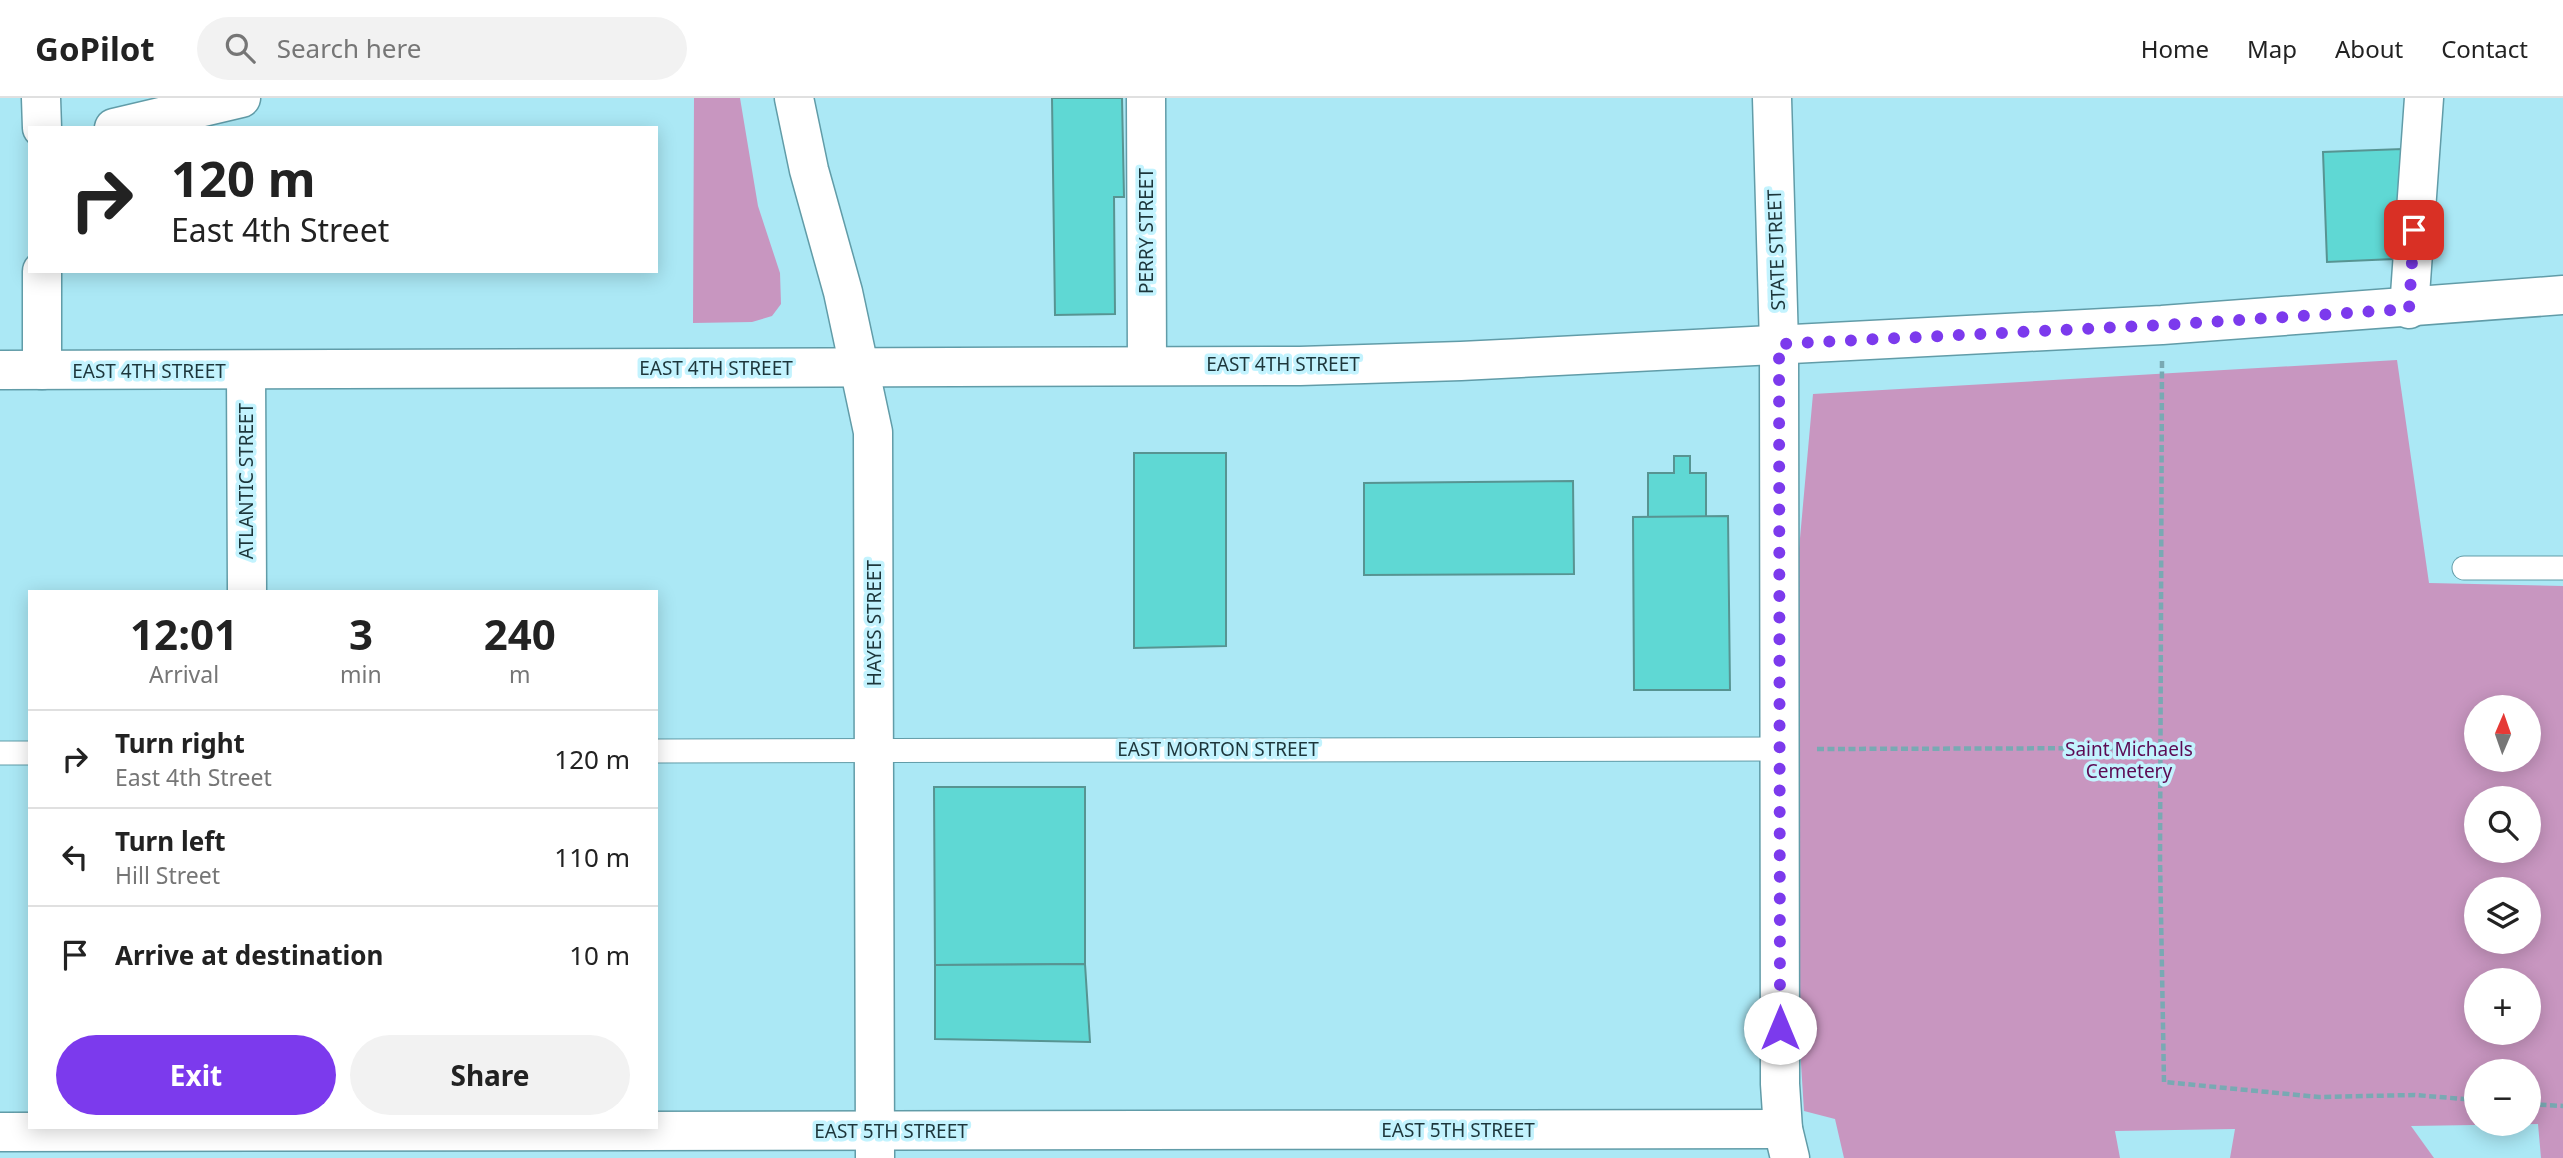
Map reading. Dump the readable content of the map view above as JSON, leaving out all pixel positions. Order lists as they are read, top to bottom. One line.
{"streets":{"street":["PERRY STREET","STATE STREET","EAST 4TH STREET","ATLANTIC STREET","HAYES STREET","EAST 5TH STREET"],"lane":["EAST MORTON STREET"]},"crossings":[["PERRY STREET","EAST 4TH STREET"],["STATE STREET","EAST 4TH STREET"],["STATE STREET","EAST MORTON STREET"],["STATE STREET","EAST 5TH STREET"],["EAST 4TH STREET","ATLANTIC STREET"],["EAST 4TH STREET","HAYES STREET"],["HAYES STREET","EAST MORTON STREET"],["HAYES STREET","EAST 5TH STREET"]],"parks":["Saint Michaels Cemetery"],"north":"top","page":{"header":"GoPilot","search":"Search here","nav":["Home","Map","About","Contact"],"turn":["120 m","East 4th Street"],"eta":["12:01","Arrival","3","min","240","m"],"map_buttons":["+","−"],"list":[{"name":"Turn right","note":"East 4th Street","value":"120 m"},{"name":"Turn left","note":"Hill Street","value":"110 m"},{"name":"Arrive at destination","value":"10 m"}],"buttons":["Exit","Share"]}}
